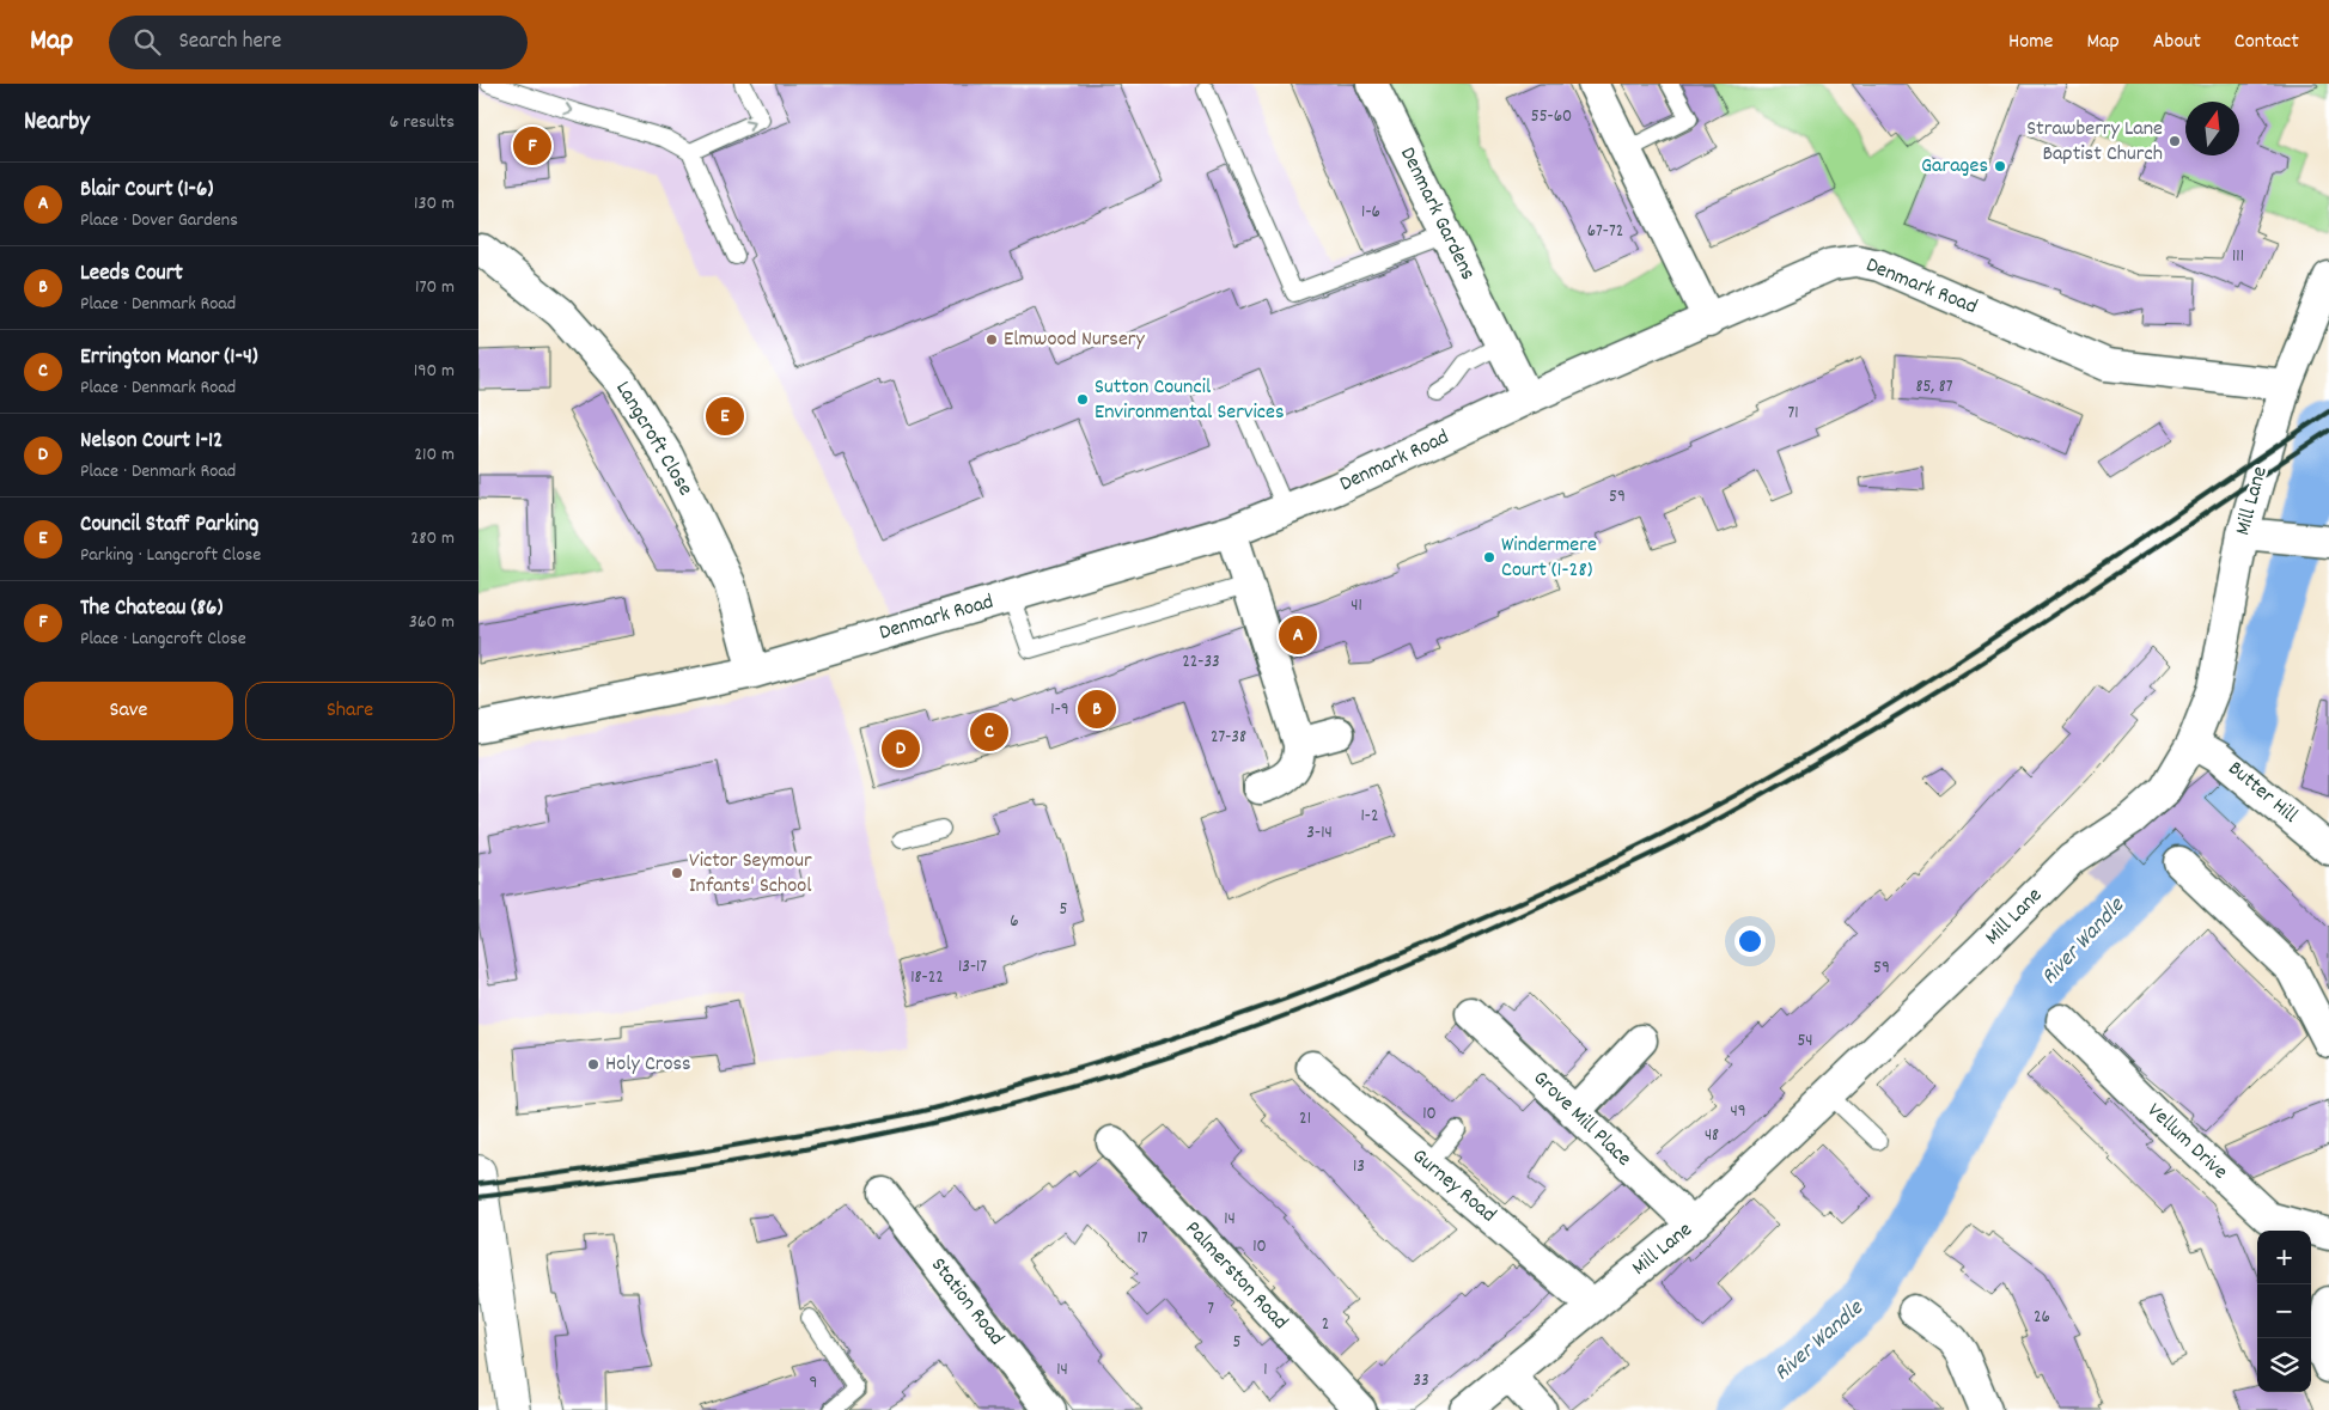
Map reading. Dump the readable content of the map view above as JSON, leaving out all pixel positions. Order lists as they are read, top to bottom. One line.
{"streets":{"street":["Denmark Gardens","Denmark Road","Langcroft Close","Mill Lane","Butter Hill","Grove Mill Place","Vellum Drive","Gurney Road","Palmerston Road","Station Road"]},"crossings":[["Denmark Gardens","Denmark Road"],["Denmark Road","Langcroft Close"],["Denmark Road","Mill Lane"],["Mill Lane","Butter Hill"],["Mill Lane","Grove Mill Place"],["Mill Lane","Gurney Road"]],"water":["River Wandle"],"places":["Strawberry Lane Baptist Church","Garages","Elmwood Nursery","Sutton Council Environmental Services","Windermere Court (1-28)","Victor Seymour Infants' School","Holy Cross"],"house_numbers":["55-60","1-6","67-72","111","85, 87","71","59","41","22-33","1-9","27-38","1-2","3-14","5","6","13-17","59","18-22","54","49","10","21","48","13","14","17","10","7","26","2","5","14","1","33","9"],"north":"top","page":{"header":"Map","search":"Search here","nav":["Home","Map","About","Contact"],"heading":["Nearby","6 results"],"pins":["F","E","A","B","C","D"],"list":[{"mark":"A","name":"Blair Court (1-6)","note":"Place · Dover Gardens","value":"130 m"},{"mark":"B","name":"Leeds Court","note":"Place · Denmark Road","value":"170 m"},{"mark":"C","name":"Errington Manor (1-4)","note":"Place · Denmark Road","value":"190 m"},{"mark":"D","name":"Nelson Court 1-12","note":"Place · Denmark Road","value":"210 m"},{"mark":"E","name":"Council Staff Parking","note":"Parking · Langcroft Close","value":"280 m"},{"mark":"F","name":"The Chateau (86)","note":"Place · Langcroft Close","value":"360 m"}],"buttons":["Save","Share"],"map_buttons":["+","−"]}}
